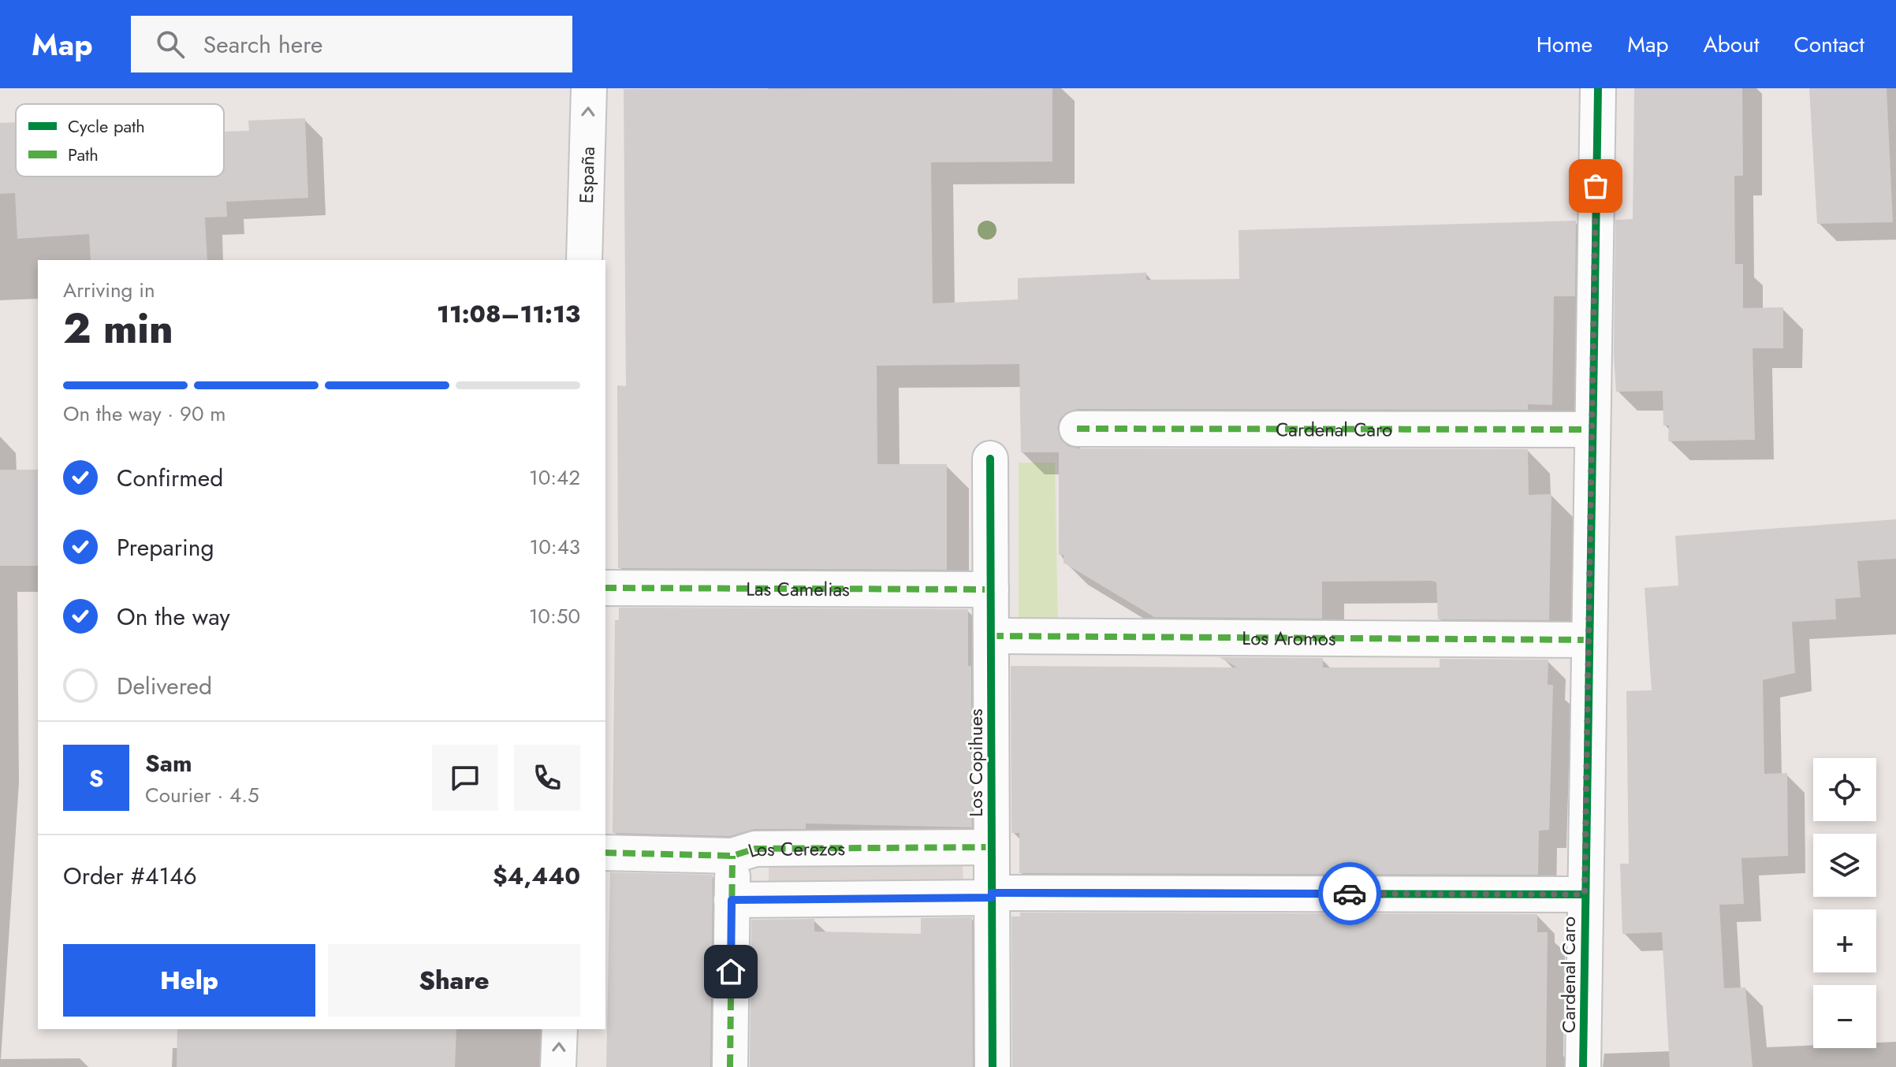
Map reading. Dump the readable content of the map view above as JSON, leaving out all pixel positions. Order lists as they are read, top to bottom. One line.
{"streets":{"street":["España","Cardenal Caro","Las Camelias","Los Aromos","Los Copihues","Los Cerezos"]},"crossings":[["Cardenal Caro","Los Aromos"],["Las Camelias","Los Copihues"],["Los Aromos","Los Copihues"],["Los Copihues","Los Cerezos"]],"one_way":["España"],"legend":["Cycle path","Path"],"page":{"header":"Map","search":"Search here","nav":["Home","Map","About","Contact"],"heading":["2 min","Arriving in","11:08–11:13"],"panel":["Sam","Courier · 4.5","Order #4146","$4,440"],"bar":"On the way · 90 m","list":[["Confirmed","10:42"],["Preparing","10:43"],["On the way","10:50"],"Delivered"],"round":"S","map_buttons":["+","−"],"buttons":["Help","Share"]}}
